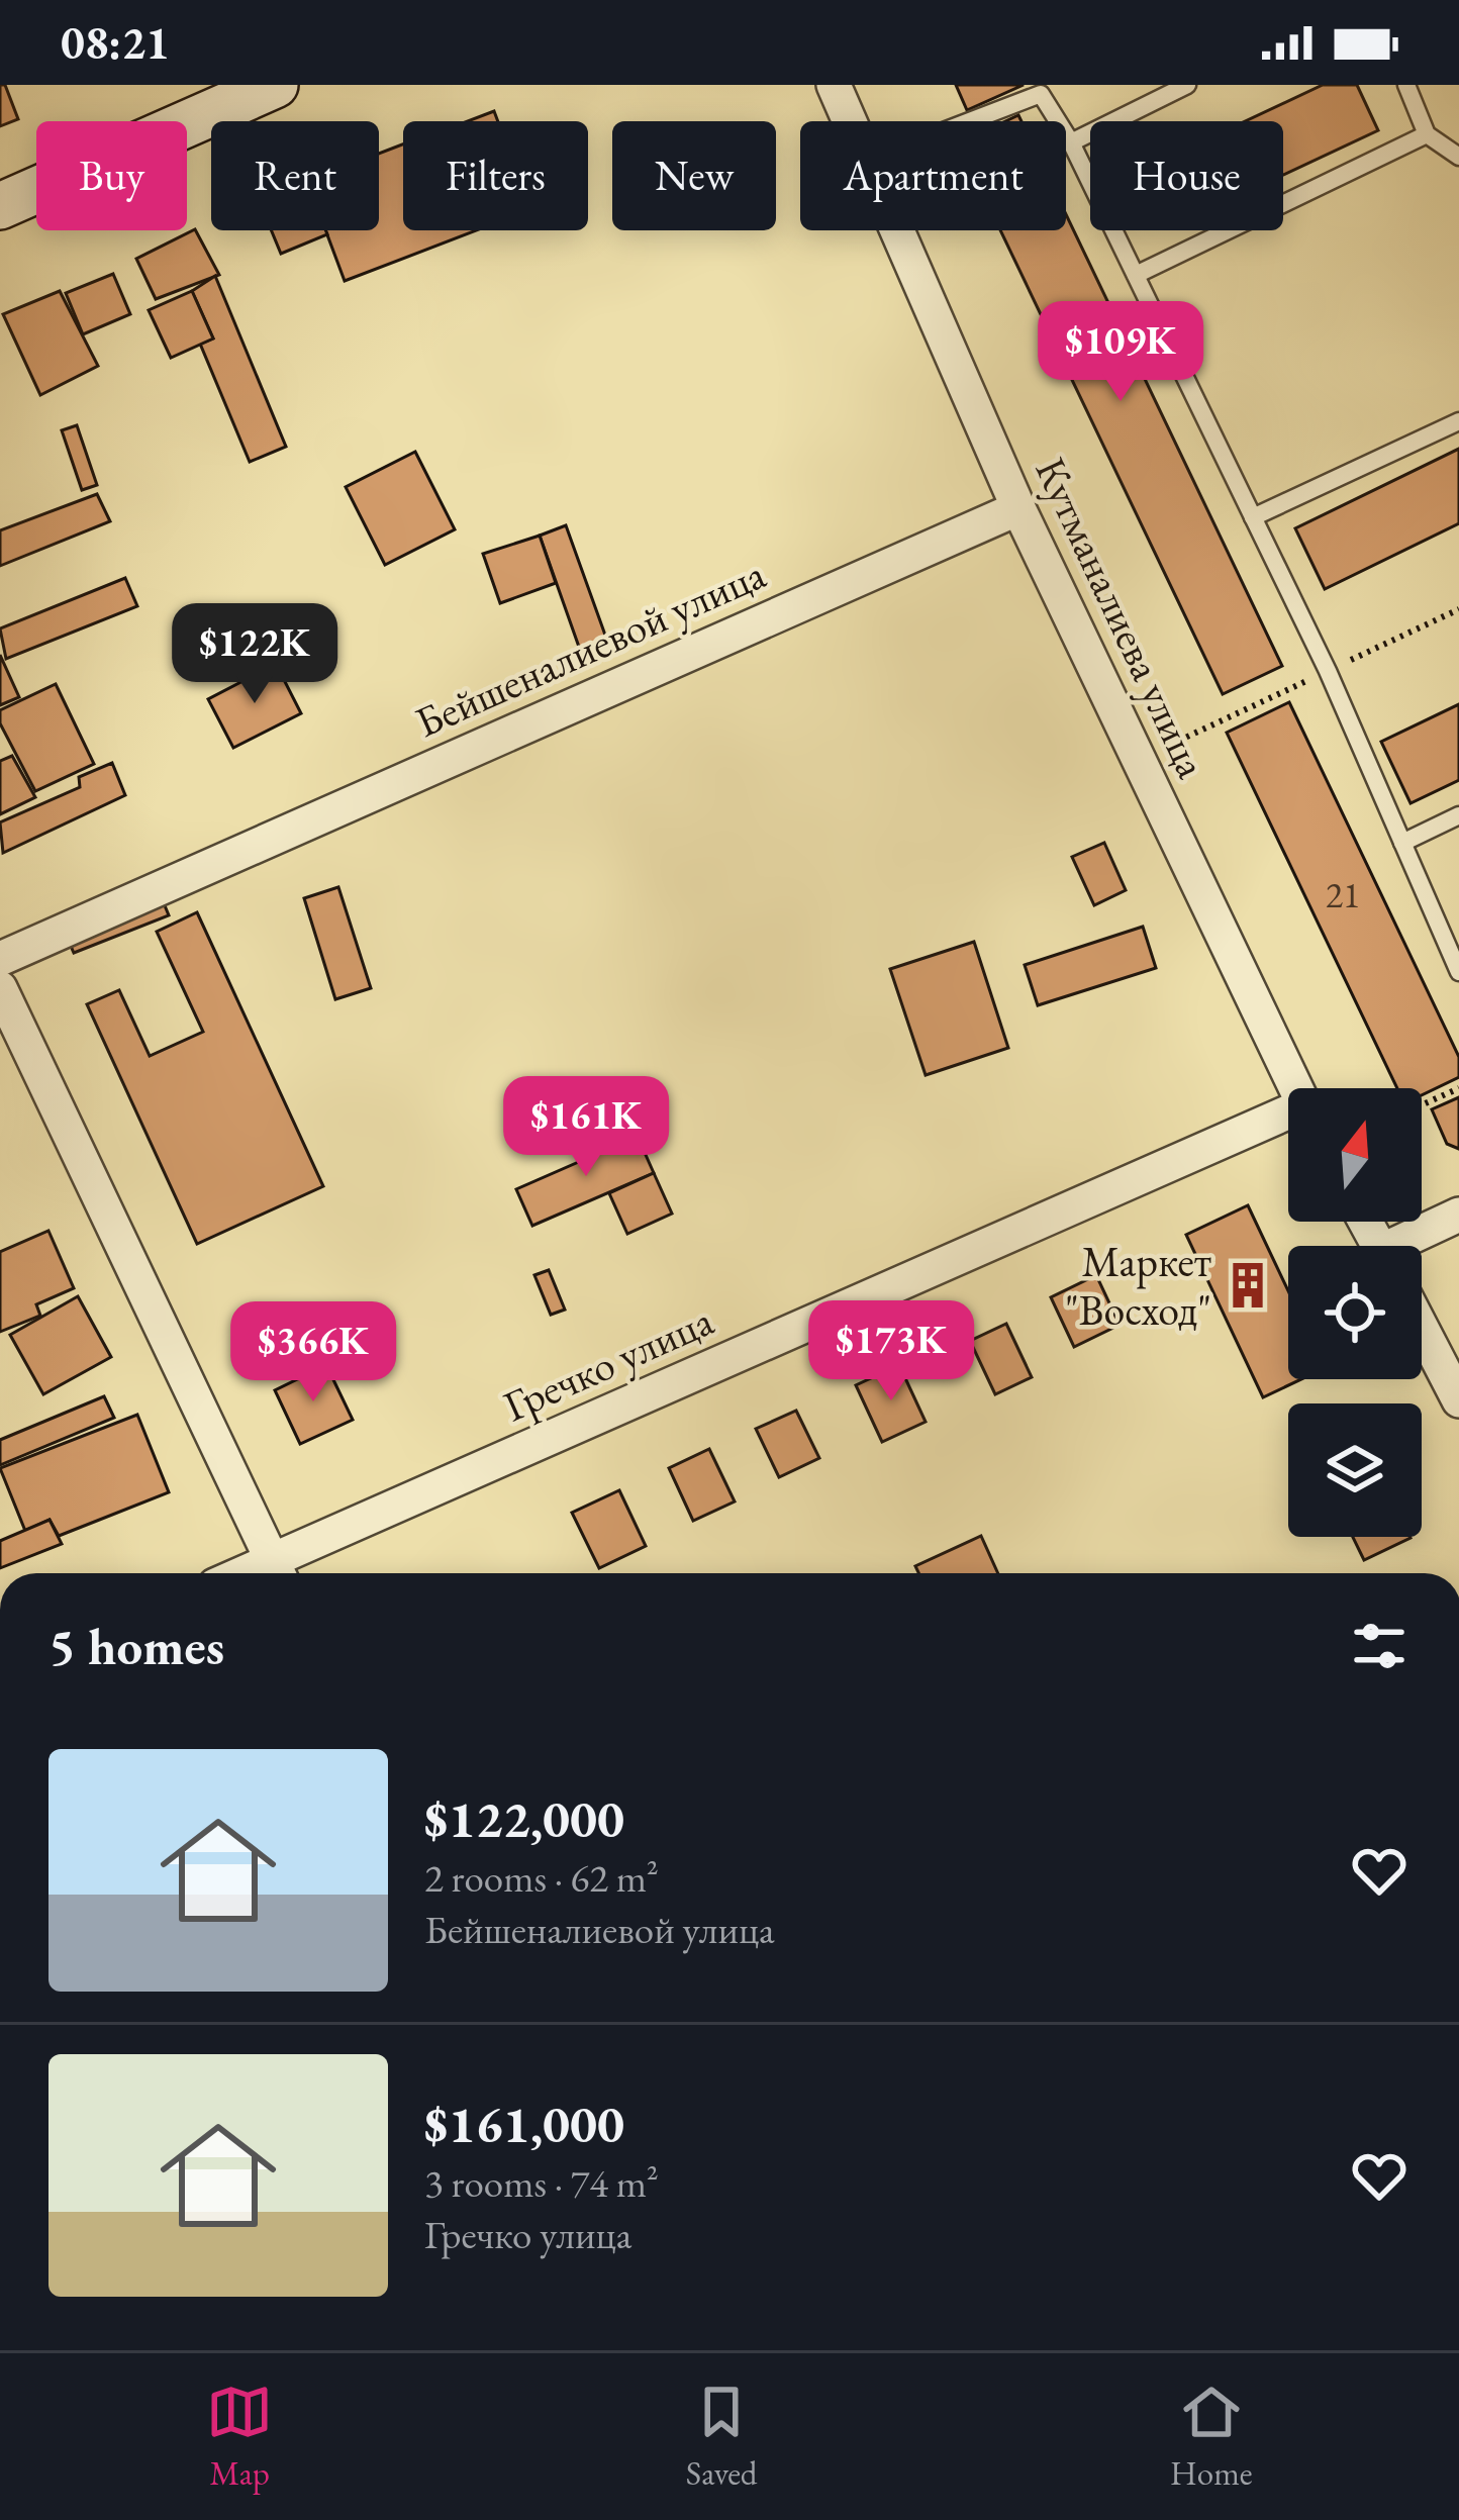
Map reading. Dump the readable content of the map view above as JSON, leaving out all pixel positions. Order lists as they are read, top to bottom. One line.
{"streets":{"street":["Кутманалиева улица","Бейшеналиевой улица","Гречко улица"]},"crossings":[["Кутманалиева улица","Бейшеналиевой улица"]],"places":{"building":["Маркет \"Восход\""]},"house_numbers":["21"],"north":"top","page":{"status":"08:21","chip":["Buy","Rent","Filters","New","Apartment","House"],"price":["$109K","$122K","$161K","$173K","$366K"],"heading":"5 homes","list":[{"name":"$122,000","note":"2 rooms · 62 m² · Бейшеналиевой улица"},{"name":"$161,000","note":"3 rooms · 74 m² · Гречко улица"}],"tabs":["Map","Saved","Home"]}}
